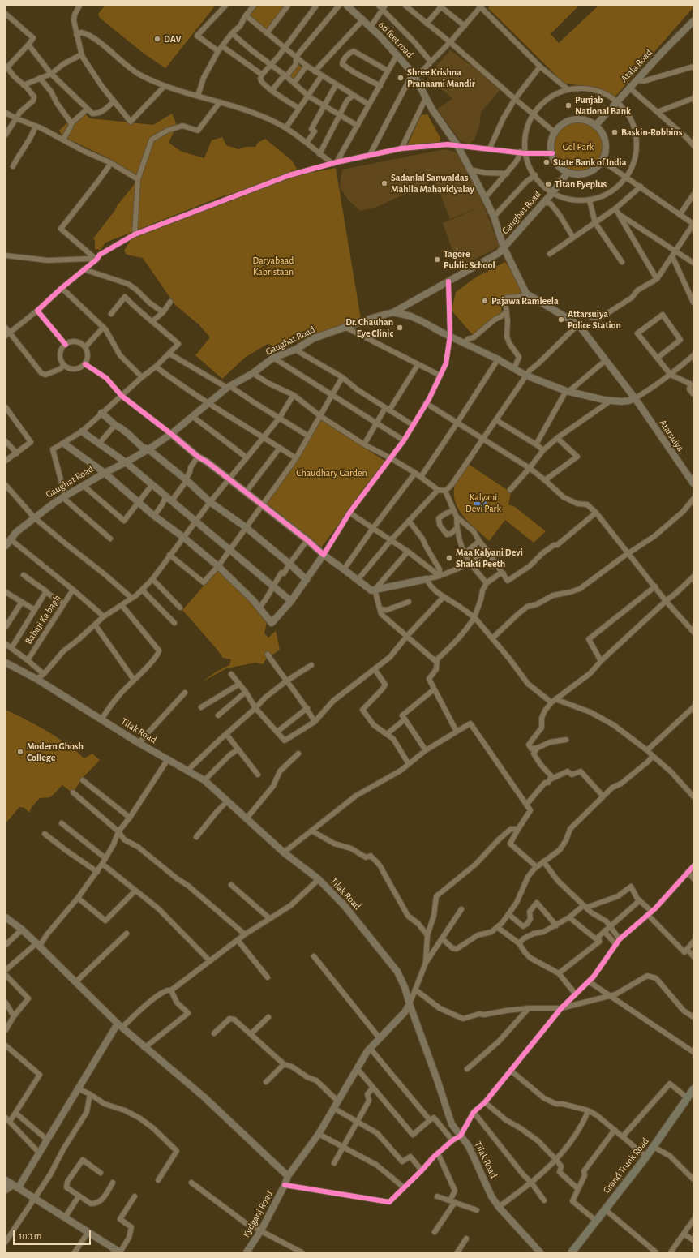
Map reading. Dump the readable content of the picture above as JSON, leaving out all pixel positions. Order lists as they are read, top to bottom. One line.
{"streets":{"main road":["Grand Trunk Road"],"street":["60 feet road","Atala Road","Gaughat Road","Atarsuiya","Babaji Ka bagh","Tilak Road","Kydganj Road"]},"crossings":[["60 feet road","Gaughat Road"],["Atala Road","Gaughat Road"],["Tilak Road","Kydganj Road"]],"parks":["Gol Park","Daryabaad Kabristaan","Chaudhary Garden","Kalyani Devi Park"],"places":["DAV","Shree Krishna Pranaami Mandir","Punjab National Bank","Baskin-Robbins","State Bank of India","Sadanlal Sanwaldas Mahila Mahavidyalay","Titan Eyeplus","Tagore Public School","Pajawa Ramleela","Attarsuiya Police Station","Dr. Chauhan Eye Clinic","Maa Kalyani Devi Shakti Peeth","Modern Ghosh College"],"scale_bar":"100 m"}
